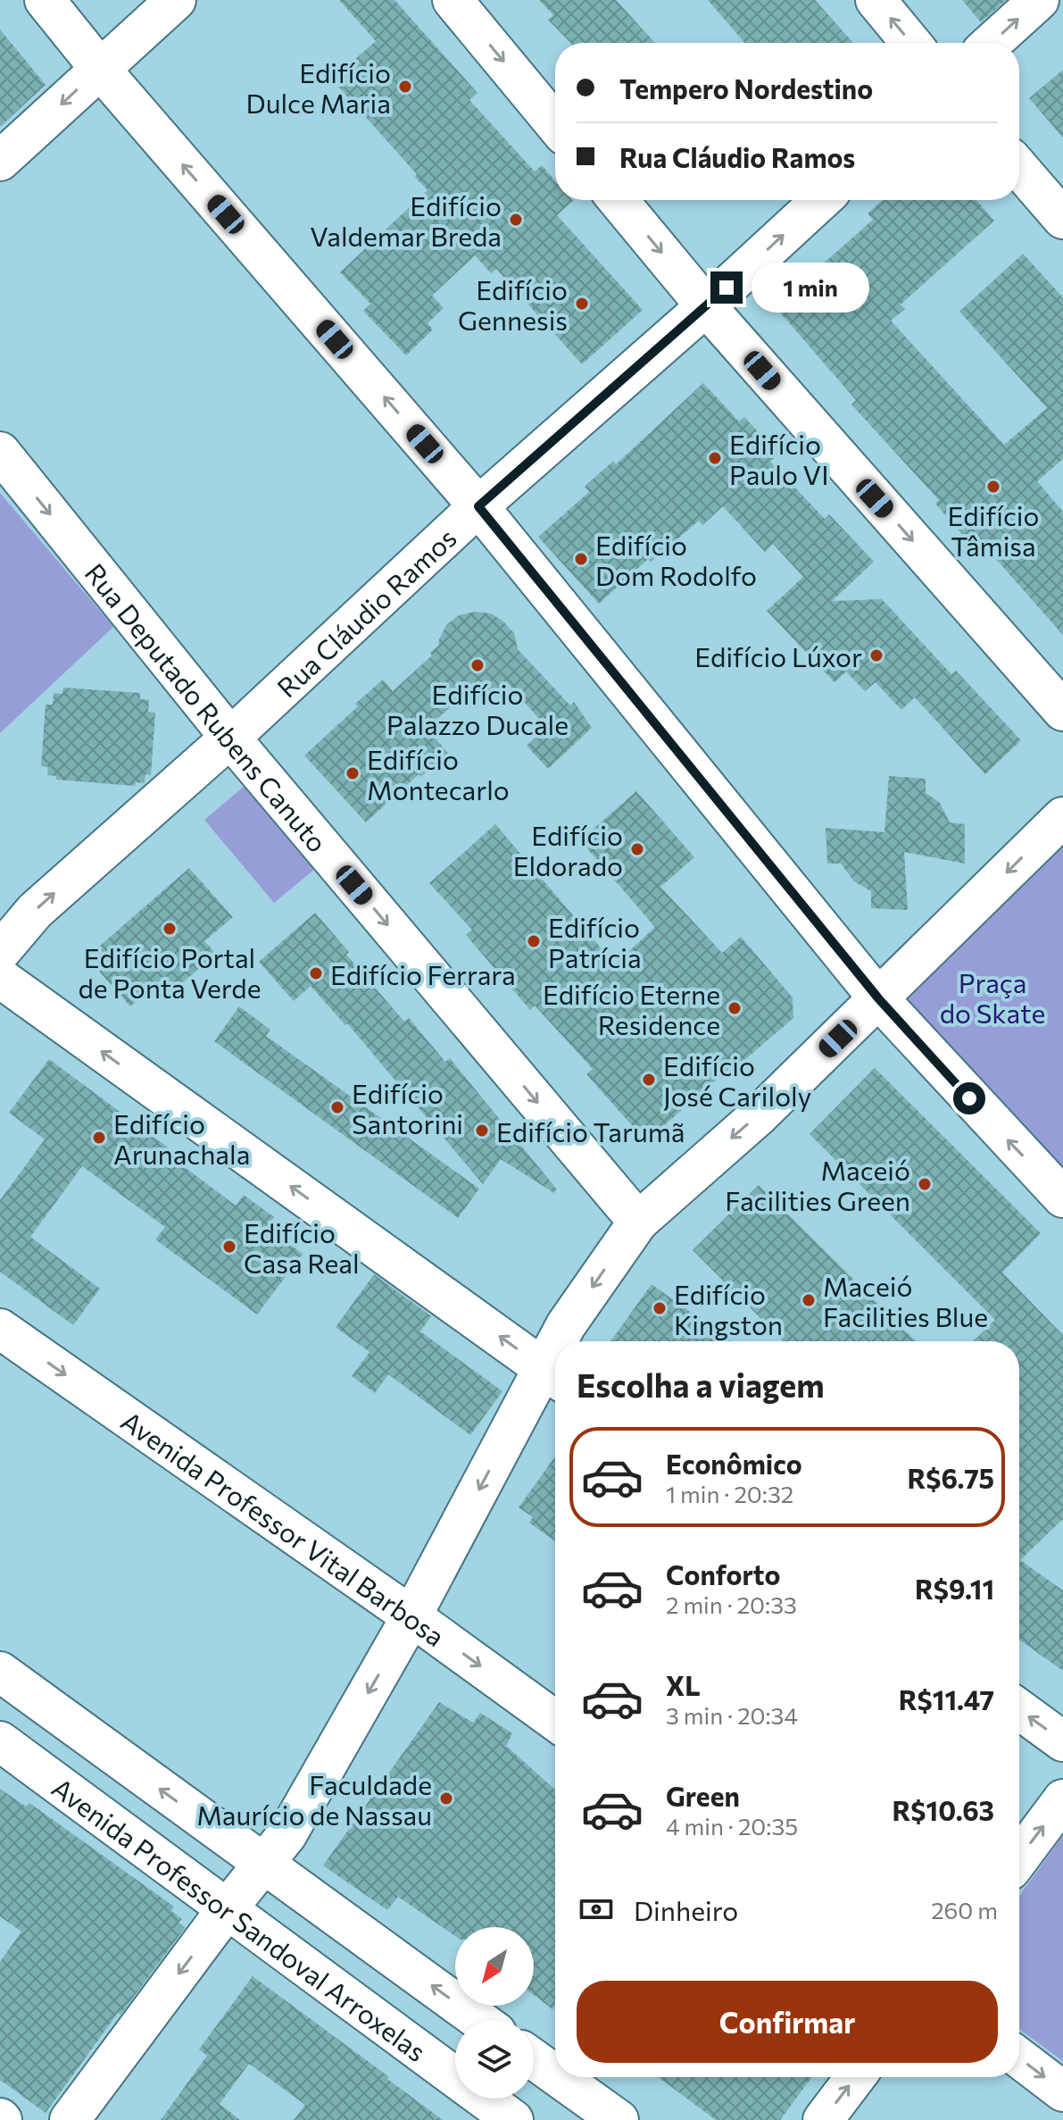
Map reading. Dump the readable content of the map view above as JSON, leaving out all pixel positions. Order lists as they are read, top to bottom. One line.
{"streets":{"street":["Rua Cláudio Ramos","Rua Deputado Rubens Canuto","Avenida Professor Vital Barbosa","Avenida Professor Sandoval Arroxelas"]},"crossings":[["Rua Cláudio Ramos","Rua Deputado Rubens Canuto"]],"one_way":["Rua Cláudio Ramos"],"parks":["Praça do Skate"],"places":["Edifício Dulce Maria","Edifício Valdemar Breda","Edifício Gennesis","Edifício Paulo VI","Edifício Tâmisa","Edifício Dom Rodolfo","Edifício Lúxor","Edifício Palazzo Ducale","Edifício Montecarlo","Edifício Eldorado","Edifício Portal de Ponta Verde","Edifício Patrícia","Edifício Ferrara","Edifício Eterne Residence","Edifício José Cariloly","Edifício Santorini","Edifício Tarumã","Edifício Arunachala","Maceió Facilities Green","Edifício Casa Real","Maceió Facilities Blue","Edifício Kingston","Faculdade Maurício de Nassau"],"north":"bottom left","page":{"banner":["Tempero Nordestino","Rua Cláudio Ramos"],"bubble":"1 min","heading":"Escolha a viagem","list":[{"name":"Econômico","note":"1 min · 20:32","value":"R$6.75"},{"name":"Conforto","note":"2 min · 20:33","value":"R$9.11"},{"name":"XL","note":"3 min · 20:34","value":"R$11.47"},{"name":"Green","note":"4 min · 20:35","value":"R$10.63"}],"pay":["Dinheiro","260 m"],"buttons":"Confirmar"}}
